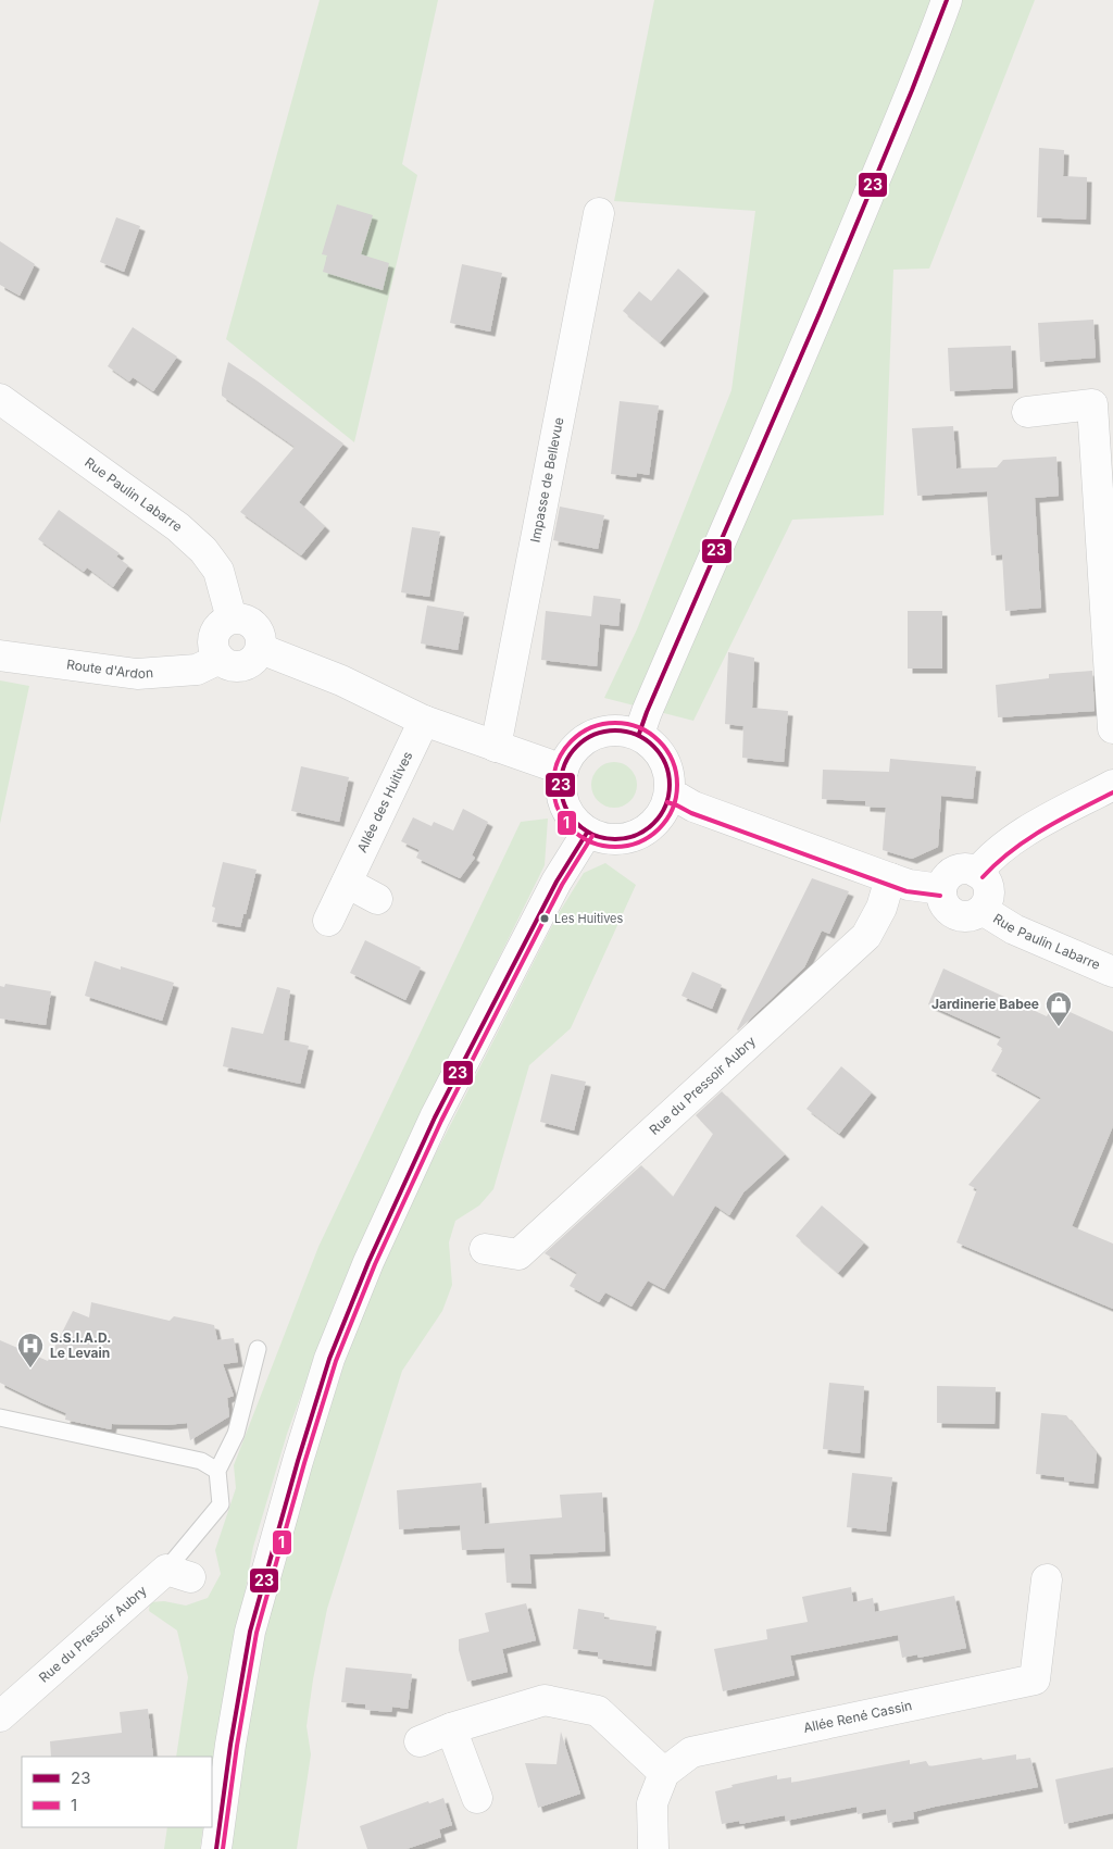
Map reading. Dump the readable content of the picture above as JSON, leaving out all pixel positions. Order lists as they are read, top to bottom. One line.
{"streets":{"street":["Impasse de Bellevue","Rue Paulin Labarre","Route d'Ardon","Allée des Huitives","Rue du Pressoir Aubry","Allée René Cassin"]},"crossings":[["Rue Paulin Labarre","Route d'Ardon"]],"places":{"other":["Les Huitives"],"shop":["Jardinerie Babee"],"hospital":["S.S.I.A.D. Le Levain"]},"lines":["transit line 23","transit line 1"],"legend":["23","1"]}
